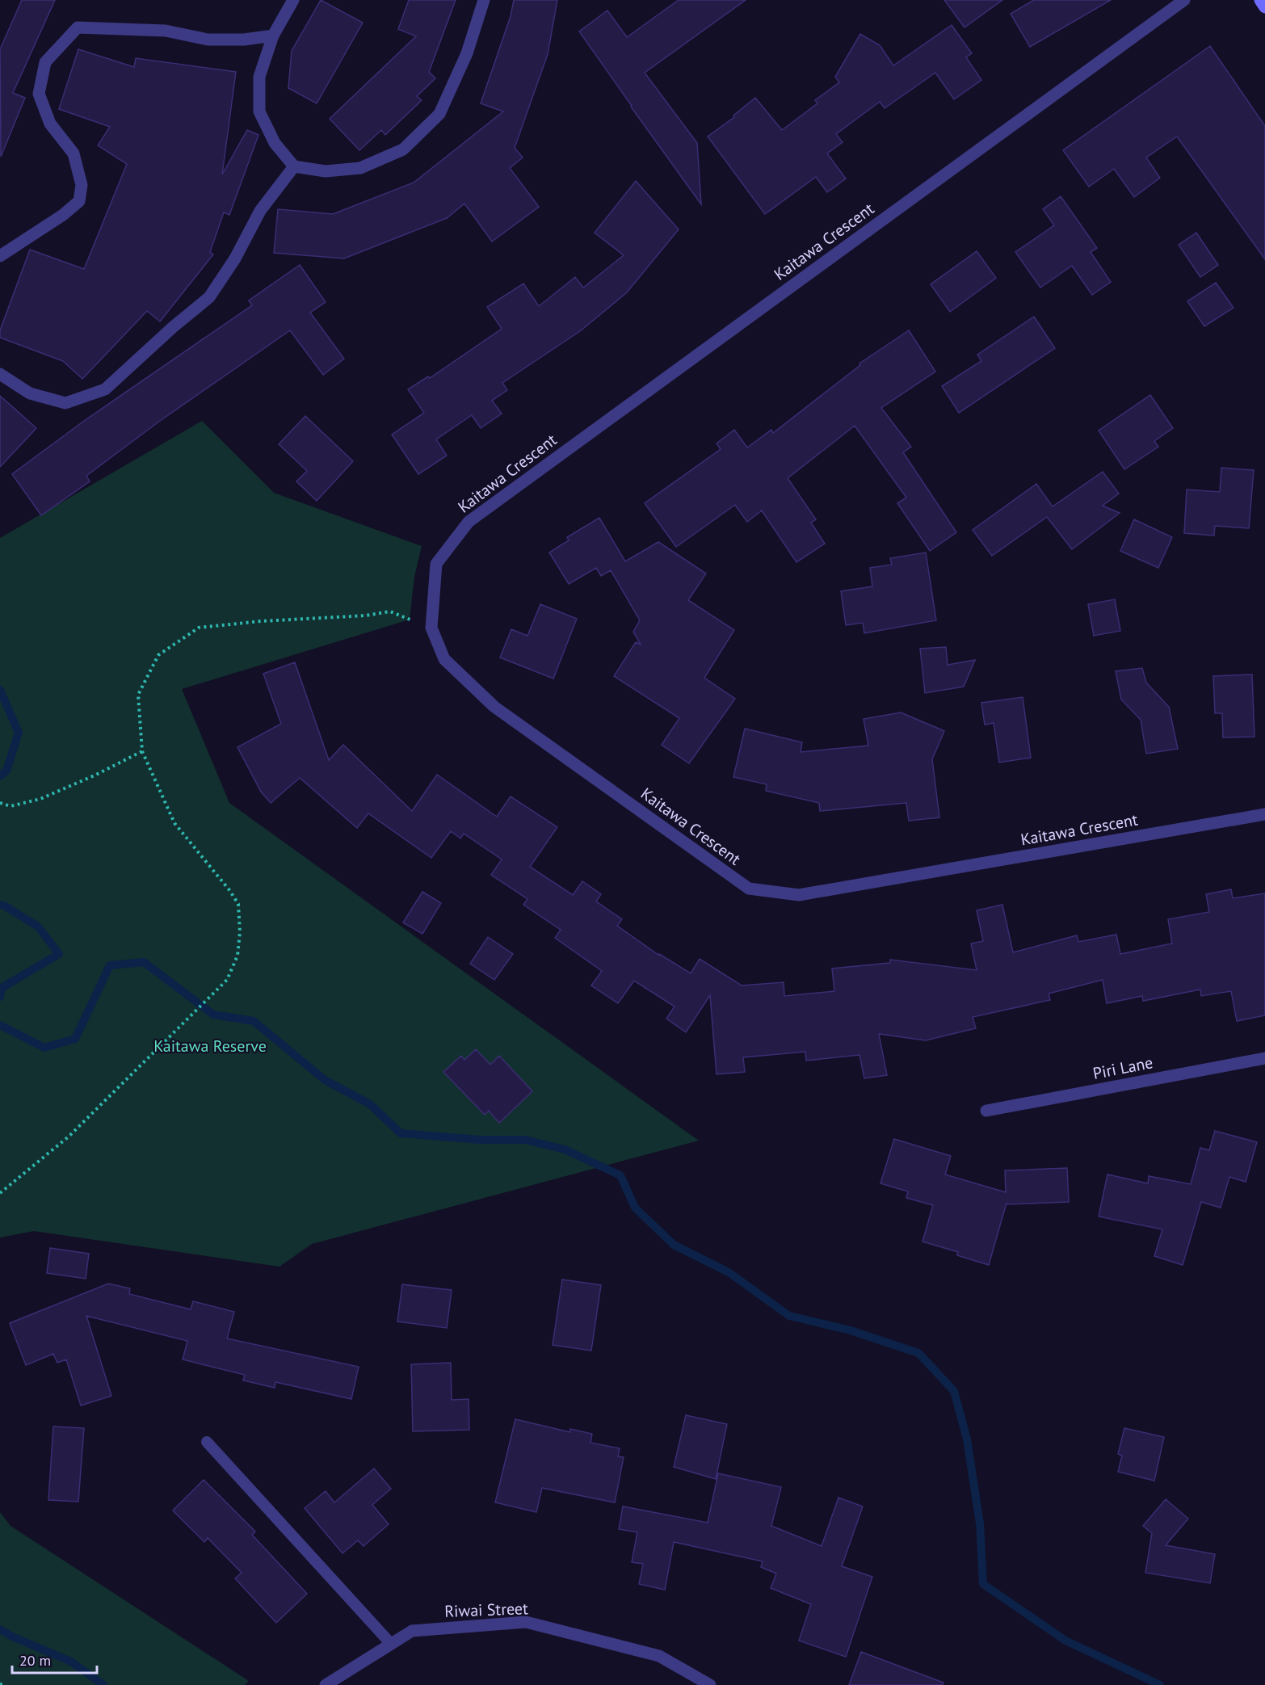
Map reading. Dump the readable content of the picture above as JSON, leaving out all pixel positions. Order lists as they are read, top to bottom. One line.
{"streets":{"street":["Kaitawa Crescent","Piri Lane","Riwai Street"]},"parks":["Kaitawa Reserve"],"scale_bar":"20 m"}
